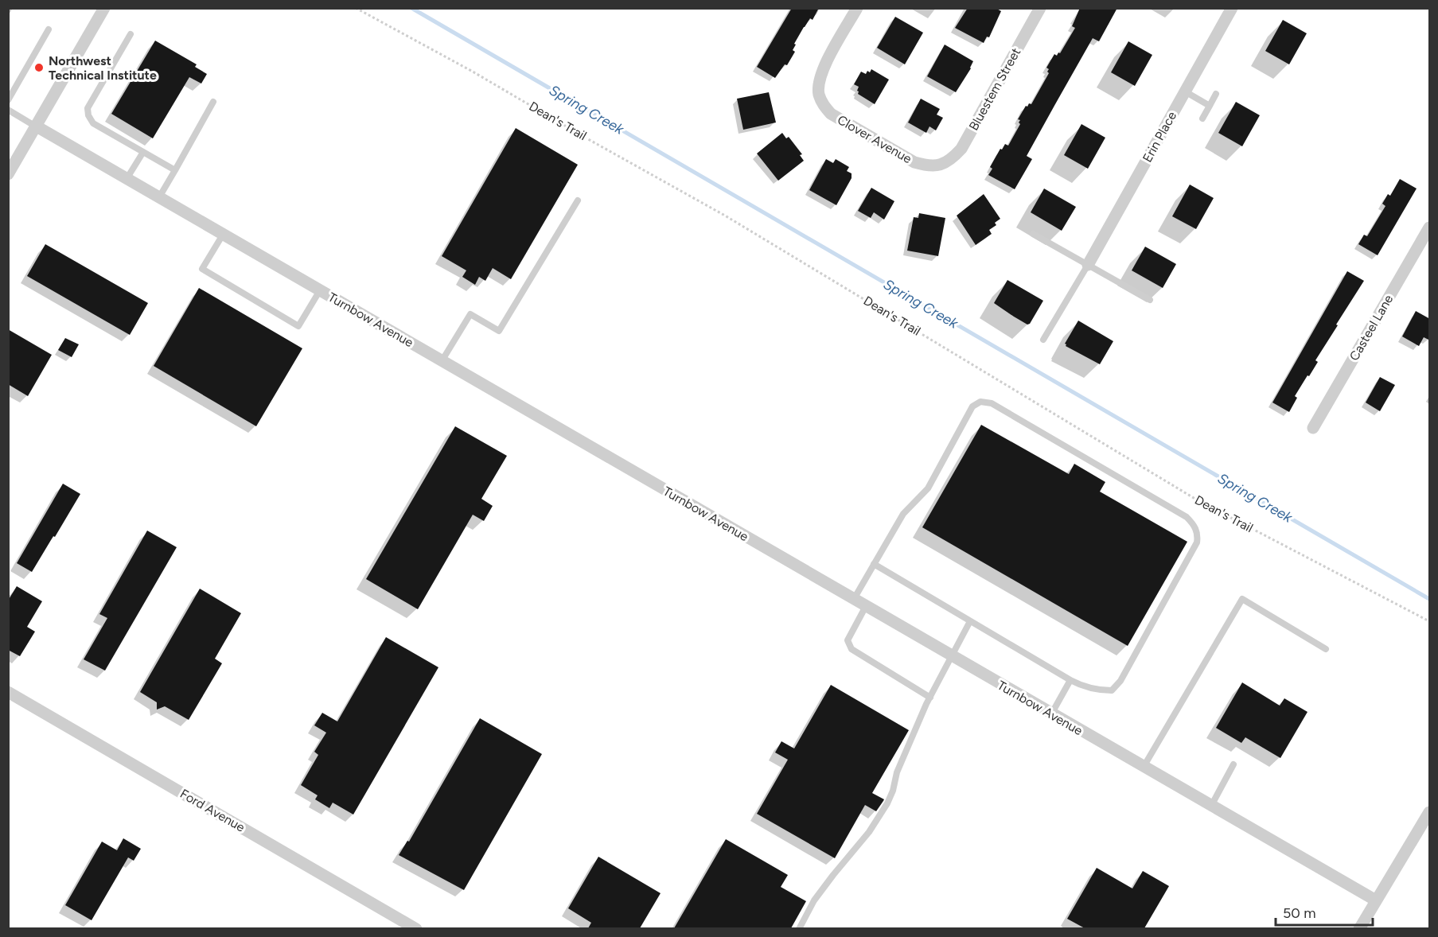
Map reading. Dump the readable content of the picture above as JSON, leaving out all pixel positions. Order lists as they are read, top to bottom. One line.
{"streets":{"street":["Bluestem Street","Erin Place","Clover Avenue","Turnbow Avenue","Casteel Lane","Ford Avenue"],"path":["Dean's Trail"]},"crossings":[["Bluestem Street","Clover Avenue"]],"water":["Spring Creek"],"places":["Northwest Technical Institute"],"scale_bar":"50 m"}
